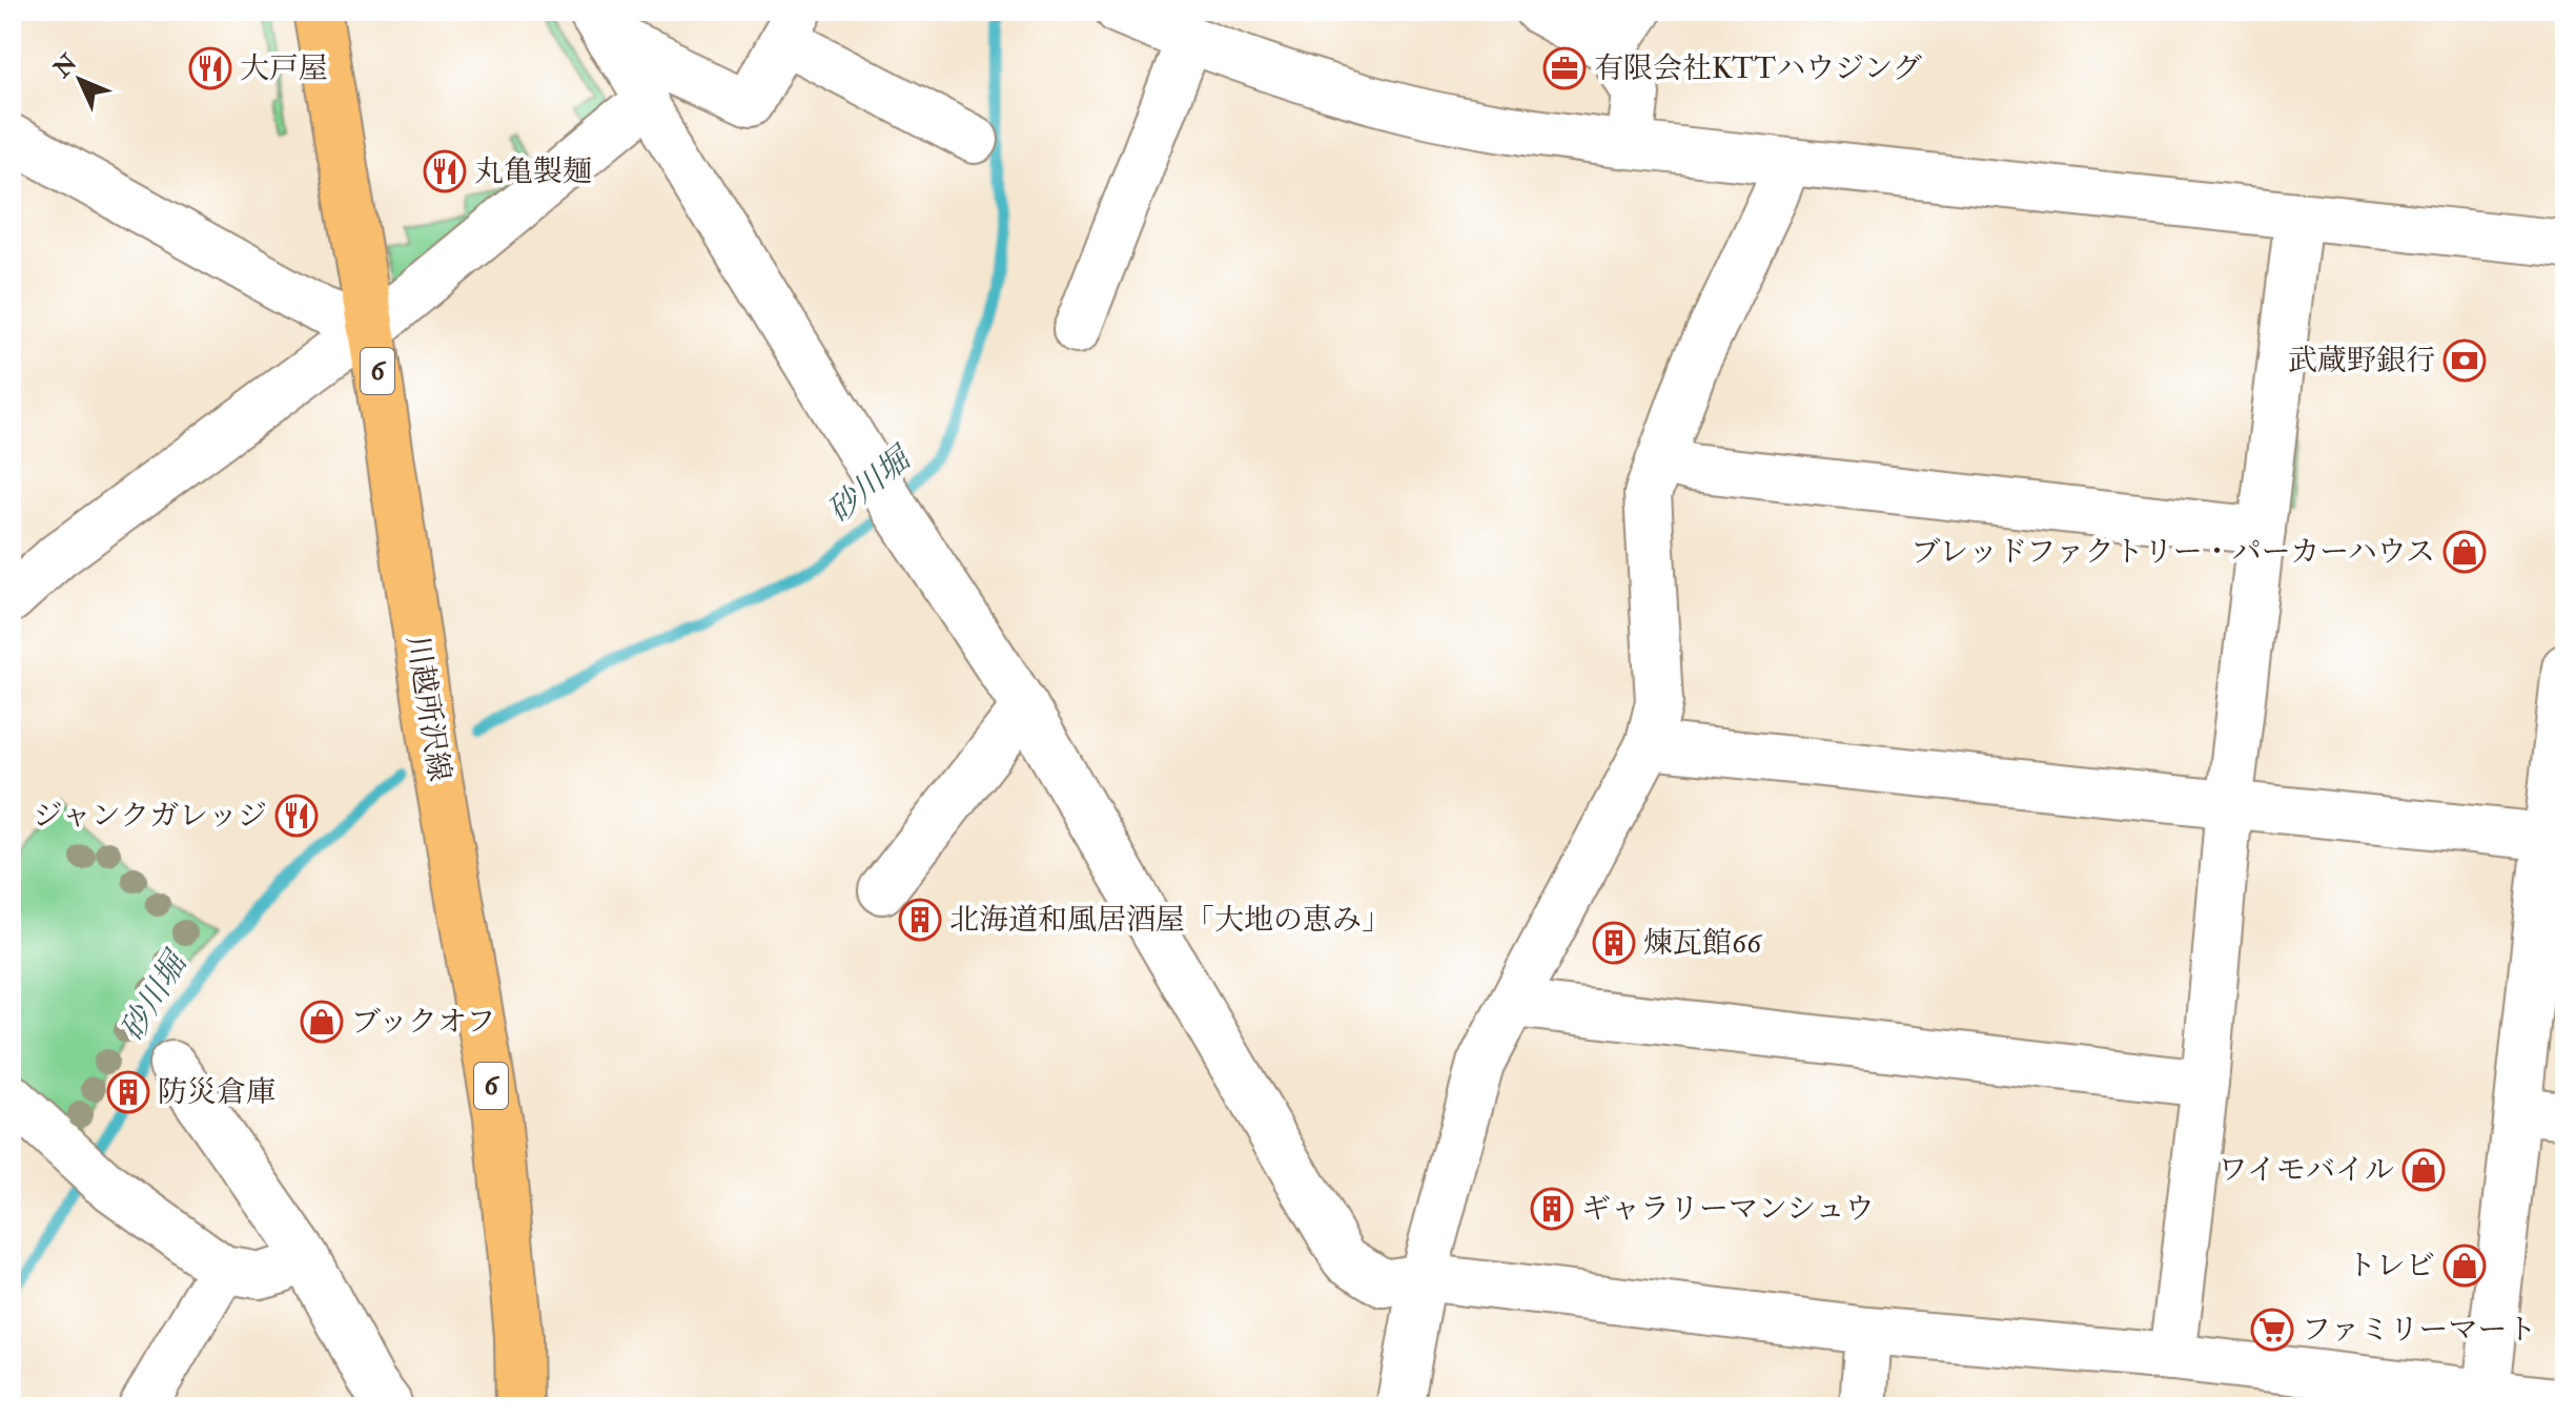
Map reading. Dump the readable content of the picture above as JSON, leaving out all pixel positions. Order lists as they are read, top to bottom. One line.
{"streets":{"main road":["6","川越所沢線"]},"water":["砂川堀"],"places":{"restaurant":["大戸屋","丸亀製麺","ジャンクガレッジ"],"office":["有限会社KTTハウジング"],"bank":["武蔵野銀行"],"shop":["ブレッドファクトリー・パーカーハウス","ブックオフ","ワイモバイル","トレビ"],"building":["北海道和風居酒屋「大地の恵み」","煉瓦館66","防災倉庫","ギャラリーマンシュウ"],"supermarket":["ファミリーマート"]},"north":"top left"}
